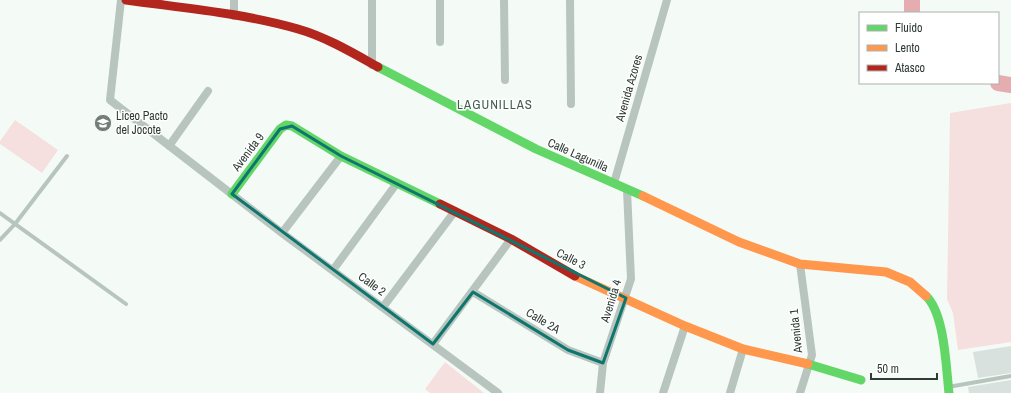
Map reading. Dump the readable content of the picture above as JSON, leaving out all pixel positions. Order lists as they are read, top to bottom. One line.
{"streets":{"street":["Avenida Azores","Avenida 9","Calle Lagunilla","Calle 3","Calle 2","Avenida 4","Calle 2A","Avenida 1"]},"crossings":[["Avenida Azores","Calle Lagunilla"],["Avenida 9","Calle 3"],["Avenida 9","Calle 2"],["Calle Lagunilla","Avenida 4"],["Calle Lagunilla","Avenida 1"],["Calle 3","Avenida 4"],["Calle 3","Avenida 1"],["Avenida 4","Calle 2A"]],"districts":["LAGUNILLAS"],"places":{"school or university":["Liceo Pacto del Jocote"]},"legend":["Fluido","Lento","Atasco"],"scale_bar":"50 m"}
